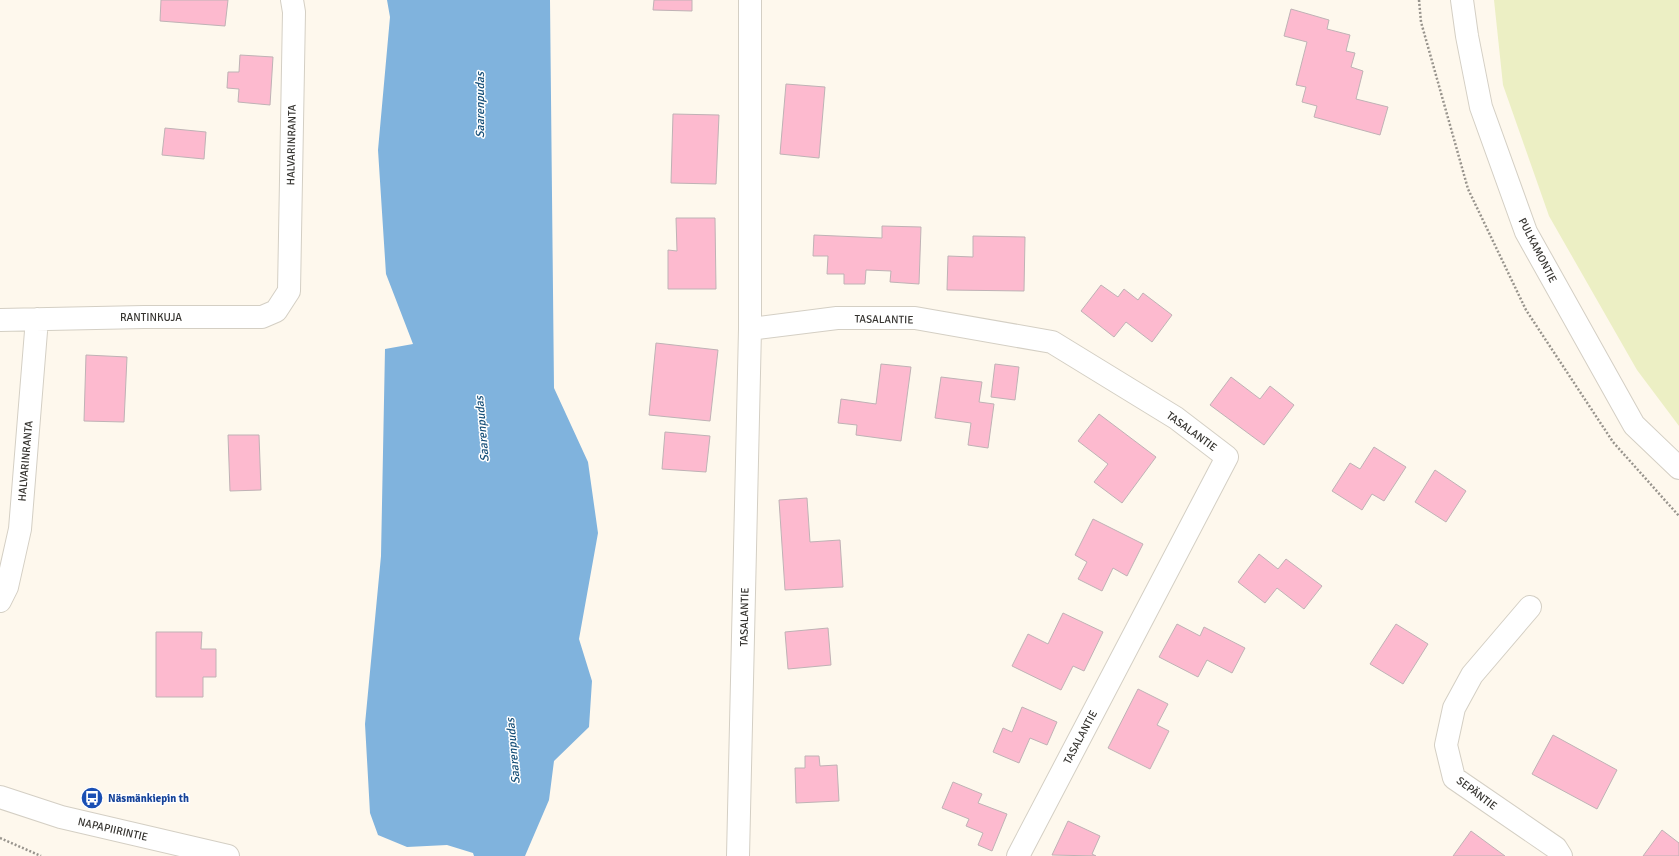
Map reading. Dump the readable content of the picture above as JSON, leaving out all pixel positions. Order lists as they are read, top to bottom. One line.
{"streets":{"street":["HALVARINRANTA","PULKAMONTIE","RANTINKUJA","TASALANTIE","SEPÄNTIE","NAPAPIIRINTIE"]},"crossings":[["HALVARINRANTA","RANTINKUJA"]],"water":["Saarenpudas"],"places":{"bus stop":["Näsmänkiepin th"]}}
